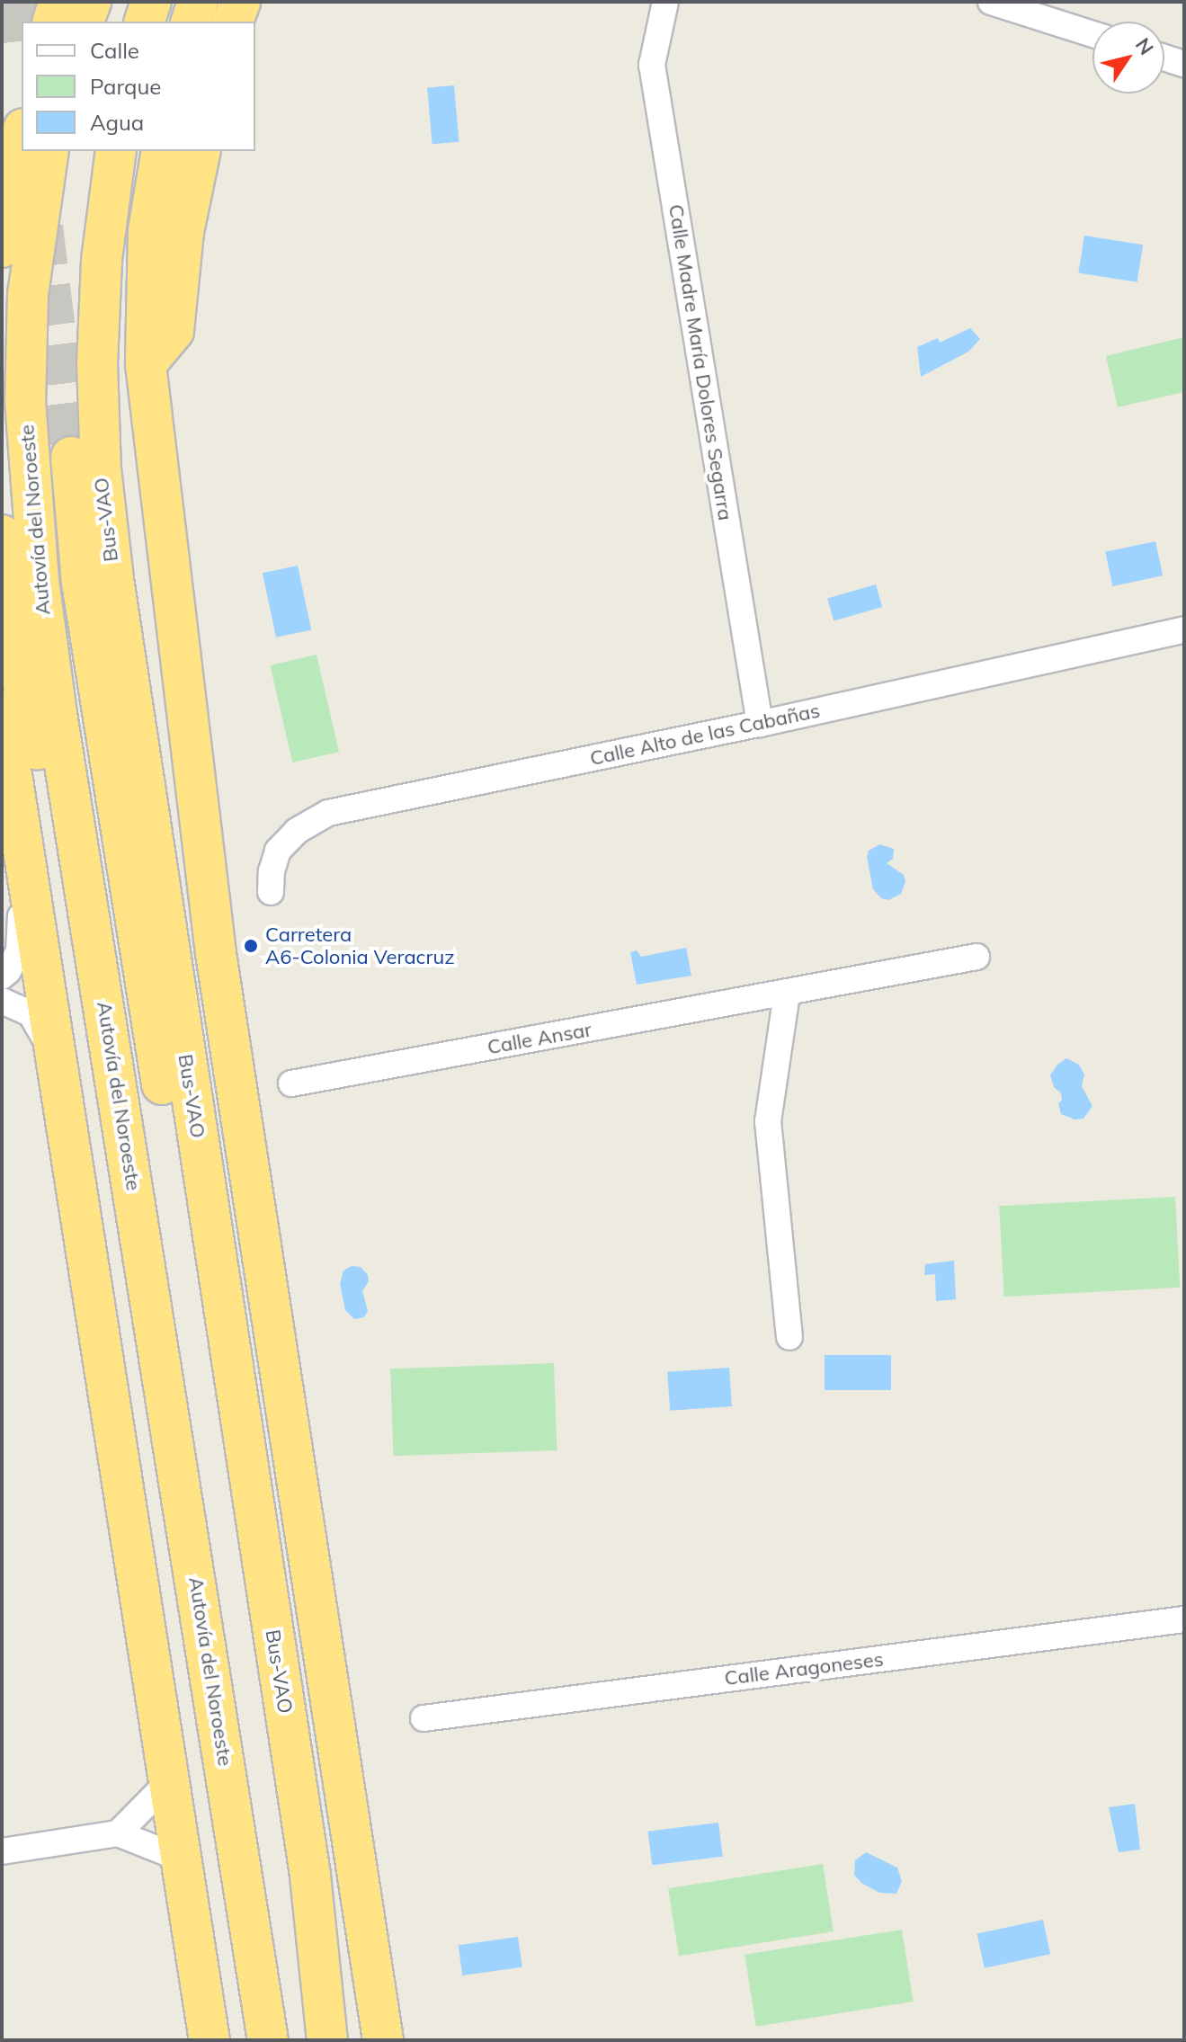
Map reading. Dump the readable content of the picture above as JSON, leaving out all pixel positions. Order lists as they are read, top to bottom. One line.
{"streets":{"highway":["Autovía del Noroeste","Bus-VAO"],"street":["Calle Madre María Dolores Segarra","Calle Alto de las Cabañas","Calle Ansar","Calle Aragoneses"]},"crossings":[["Calle Madre María Dolores Segarra","Calle Alto de las Cabañas"]],"places":["Carretera A6-Colonia Veracruz"],"legend":["Calle","Parque","Agua"],"north":"top right"}
